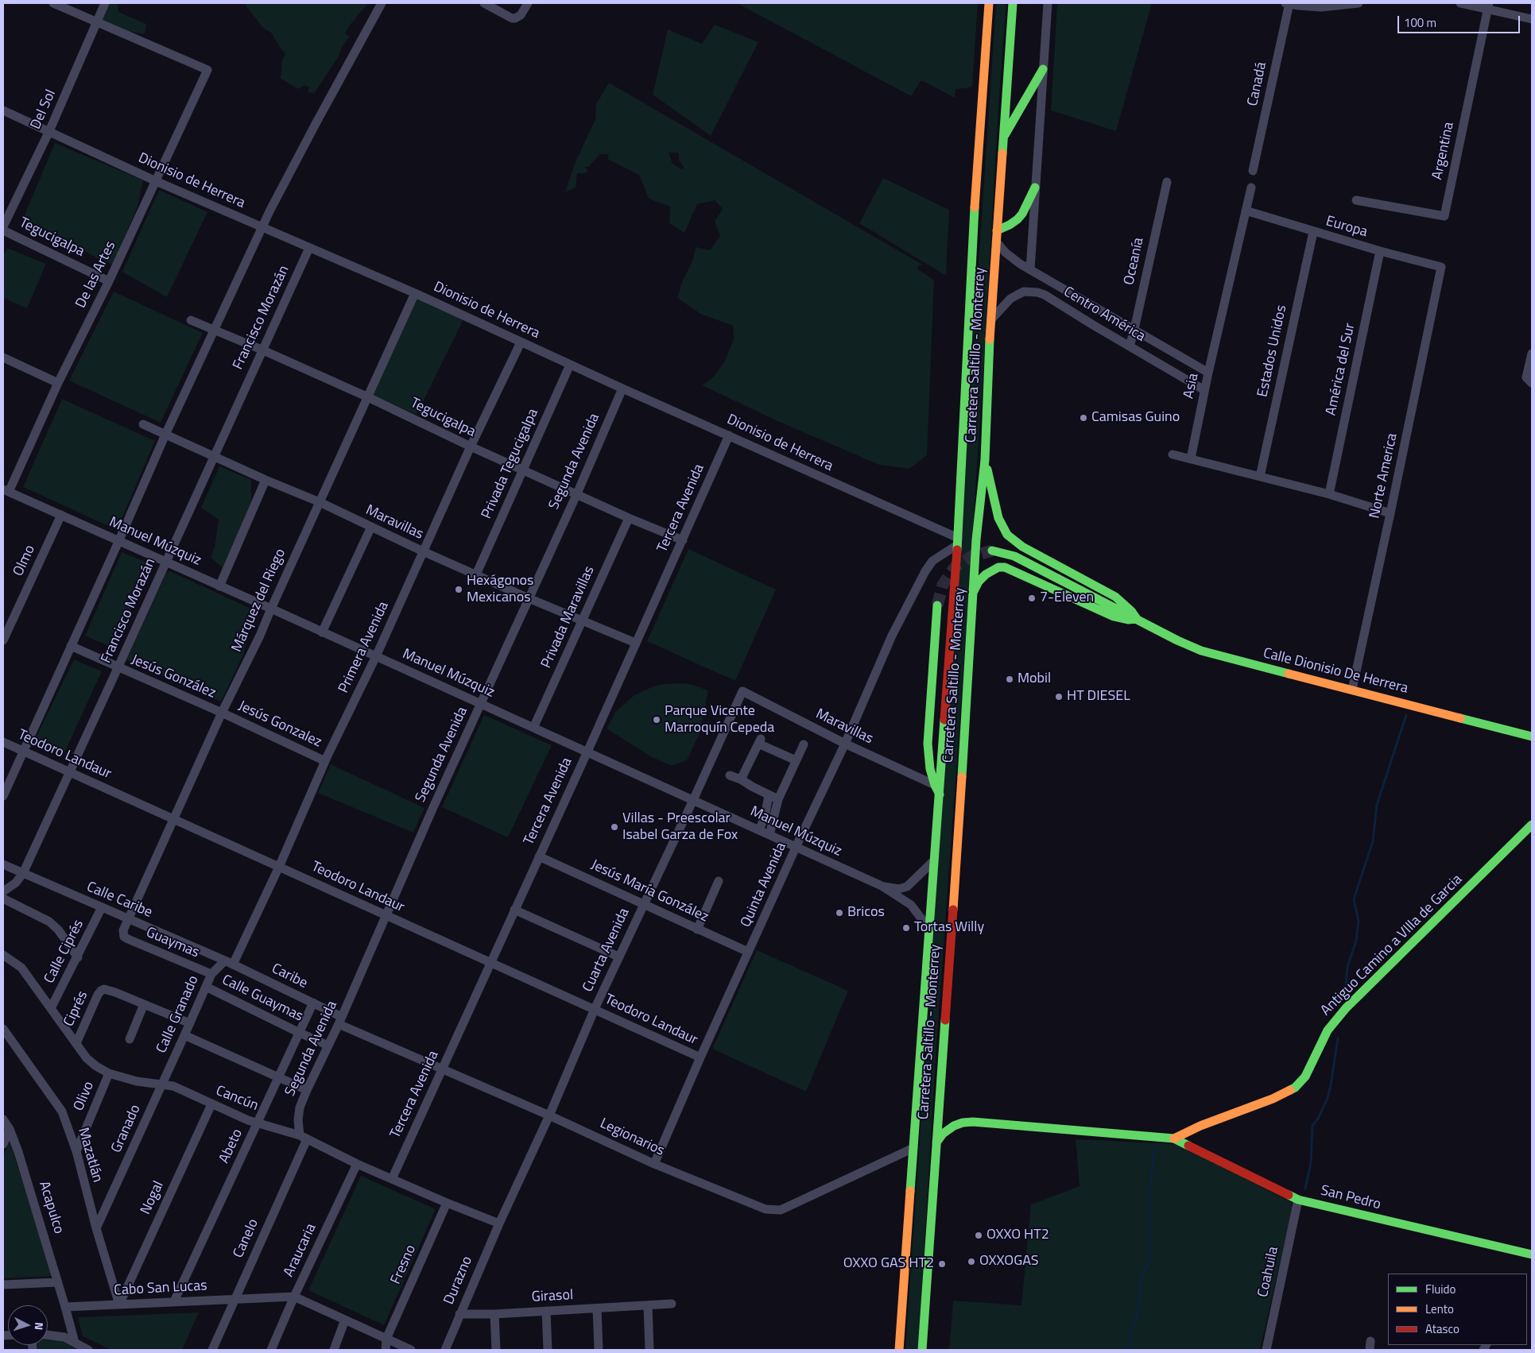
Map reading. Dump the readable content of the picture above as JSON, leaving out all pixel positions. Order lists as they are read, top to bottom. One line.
{"streets":{"main road":["Carretera Saltillo - Monterrey","Calle Dionisio De Herrera","Antiguo Camino a VIlla de Garcia","San Pedro"],"street":["Canadá","Del Sol","Argentina","Dionisio de Herrera","Europa","Tegucigalpa","Oceanía","De las Artes","Centro América","Francisco Morazán","Estados Unidos","América del Sur","Asia","Segunda Avenida","Privada Tegucigalpa","Norte America","Tercera Avenida","Maravillas","Manuel Múzquiz","Olmo","Márquez del Riego","Privada Maravillas","Primera Avenida","Jesús González","Jesús Gonzalez","Teodoro Landaur","Quinta Avenida","Jesús María González","Calle Caribe","Guaymas","Cuarta Avenida","Calle Ciprés","Caribe","Calle Guaymas","Ciprés","Calle Granado","Olivo","Cancún","Granado","Legionarios","Abeto","Mazatlán","Nogal","Acapulco","Canelo","Araucaria","Fresno","Coahuila","Durazno","Cabo San Lucas","Girasol"]},"crossings":[["Del Sol","Dionisio de Herrera"],["Del Sol","De las Artes"],["Dionisio de Herrera","De las Artes"],["Dionisio de Herrera","Francisco Morazán"],["Dionisio de Herrera","Carretera Saltillo - Monterrey"],["Dionisio de Herrera","Segunda Avenida"],["Dionisio de Herrera","Privada Tegucigalpa"],["Dionisio de Herrera","Tercera Avenida"],["Dionisio de Herrera","Márquez del Riego"],["Dionisio de Herrera","Primera Avenida"],["Dionisio de Herrera","Quinta Avenida"],["Europa","Estados Unidos"],["Europa","América del Sur"],["Europa","Asia"],["Europa","Norte America"],["Tegucigalpa","De las Artes"],["Tegucigalpa","Francisco Morazán"],["Tegucigalpa","Segunda Avenida"],["Tegucigalpa","Privada Tegucigalpa"],["Tegucigalpa","Tercera Avenida"],["Tegucigalpa","Márquez del Riego"],["Tegucigalpa","Privada Maravillas"],["Tegucigalpa","Primera Avenida"],["Oceanía","Centro América"],["De las Artes","Manuel Múzquiz"],["Centro América","Carretera Saltillo - Monterrey"],["Centro América","Asia"],["Francisco Morazán","Maravillas"],["Francisco Morazán","Manuel Múzquiz"],["Francisco Morazán","Jesús González"],["Francisco Morazán","Teodoro Landaur"],["Francisco Morazán","Calle Caribe"],["Carretera Saltillo - Monterrey","Manuel Múzquiz"],["Carretera Saltillo - Monterrey","Quinta Avenida"],["Carretera Saltillo - Monterrey","Legionarios"],["Segunda Avenida","Maravillas"],["Segunda Avenida","Manuel Múzquiz"],["Segunda Avenida","Teodoro Landaur"],["Segunda Avenida","Caribe"],["Segunda Avenida","Calle Guaymas"],["Segunda Avenida","Cancún"],["Segunda Avenida","Legionarios"],["Segunda Avenida","Canelo"],["Privada Tegucigalpa","Maravillas"],["Norte America","Calle Dionisio De Herrera"],["Tercera Avenida","Maravillas"],["Tercera Avenida","Manuel Múzquiz"],["Tercera Avenida","Teodoro Landaur"],["Tercera Avenida","Jesús María González"],["Tercera Avenida","Cancún"],["Tercera Avenida","Legionarios"],["Maravillas","Márquez del Riego"],["Maravillas","Privada Maravillas"],["Maravillas","Primera Avenida"],["Maravillas","Quinta Avenida"],["Maravillas","Cuarta Avenida"],["Manuel Múzquiz","Olmo"],["Manuel Múzquiz","Márquez del Riego"],["Manuel Múzquiz","Privada Maravillas"],["Manuel Múzquiz","Primera Avenida"],["Manuel Múzquiz","Quinta Avenida"],["Manuel Múzquiz","Cuarta Avenida"],["Márquez del Riego","Jesús González"],["Márquez del Riego","Jesús Gonzalez"],["Márquez del Riego","Teodoro Landaur"],["Márquez del Riego","Calle Caribe"],["Márquez del Riego","Guaymas"],["Primera Avenida","Jesús Gonzalez"],["Primera Avenida","Teodoro Landaur"],["Primera Avenida","Calle Caribe"],["Primera Avenida","Caribe"],["Primera Avenida","Calle Granado"],["Jesús González","Jesús Gonzalez"],["Teodoro Landaur","Quinta Avenida"],["Teodoro Landaur","Cuarta Avenida"],["Quinta Avenida","Jesús María González"],["Quinta Avenida","Legionarios"],["Jesús María González","Cuarta Avenida"],["Calle Caribe","Calle Ciprés"],["Calle Caribe","Caribe"],["Calle Caribe","Calle Granado"],["Guaymas","Calle Granado"],["Antiguo Camino a VIlla de Garcia","San Pedro"],["Cuarta Avenida","Cancún"],["Cuarta Avenida","Legionarios"],["Cuarta Avenida","Durazno"],["Calle Ciprés","Cancún"],["Caribe","Calle Granado"],["Caribe","Legionarios"],["Caribe","Abeto"],["Calle Guaymas","Calle Granado"],["Calle Guaymas","Abeto"],["Ciprés","Cancún"],["Calle Granado","Cancún"],["Calle Granado","Granado"],["Olivo","Cancún"],["Olivo","Mazatlán"],["Cancún","Granado"],["Cancún","Abeto"],["Cancún","Nogal"],["Cancún","Canelo"],["Cancún","Araucaria"],["Cancún","Fresno"],["Cancún","Durazno"],["Granado","Mazatlán"],["Abeto","Cabo San Lucas"],["Mazatlán","Nogal"],["Mazatlán","Cabo San Lucas"],["Nogal","Cabo San Lucas"],["San Pedro","Coahuila"],["Acapulco","Cabo San Lucas"],["Canelo","Cabo San Lucas"],["Araucaria","Cabo San Lucas"],["Durazno","Girasol"]],"places":["Camisas Guino","Hexágonos Mexicanos","7-Eleven","Mobil","HT DIESEL","Parque Vicente Marroquín Cepeda","Villas - Preescolar Isabel Garza de Fox","Bricos","Tortas Willy","OXXO HT2","OXXOGAS","OXXO GAS HT2"],"legend":["Fluido","Lento","Atasco"],"scale_bar":"100 m","north":"right"}
